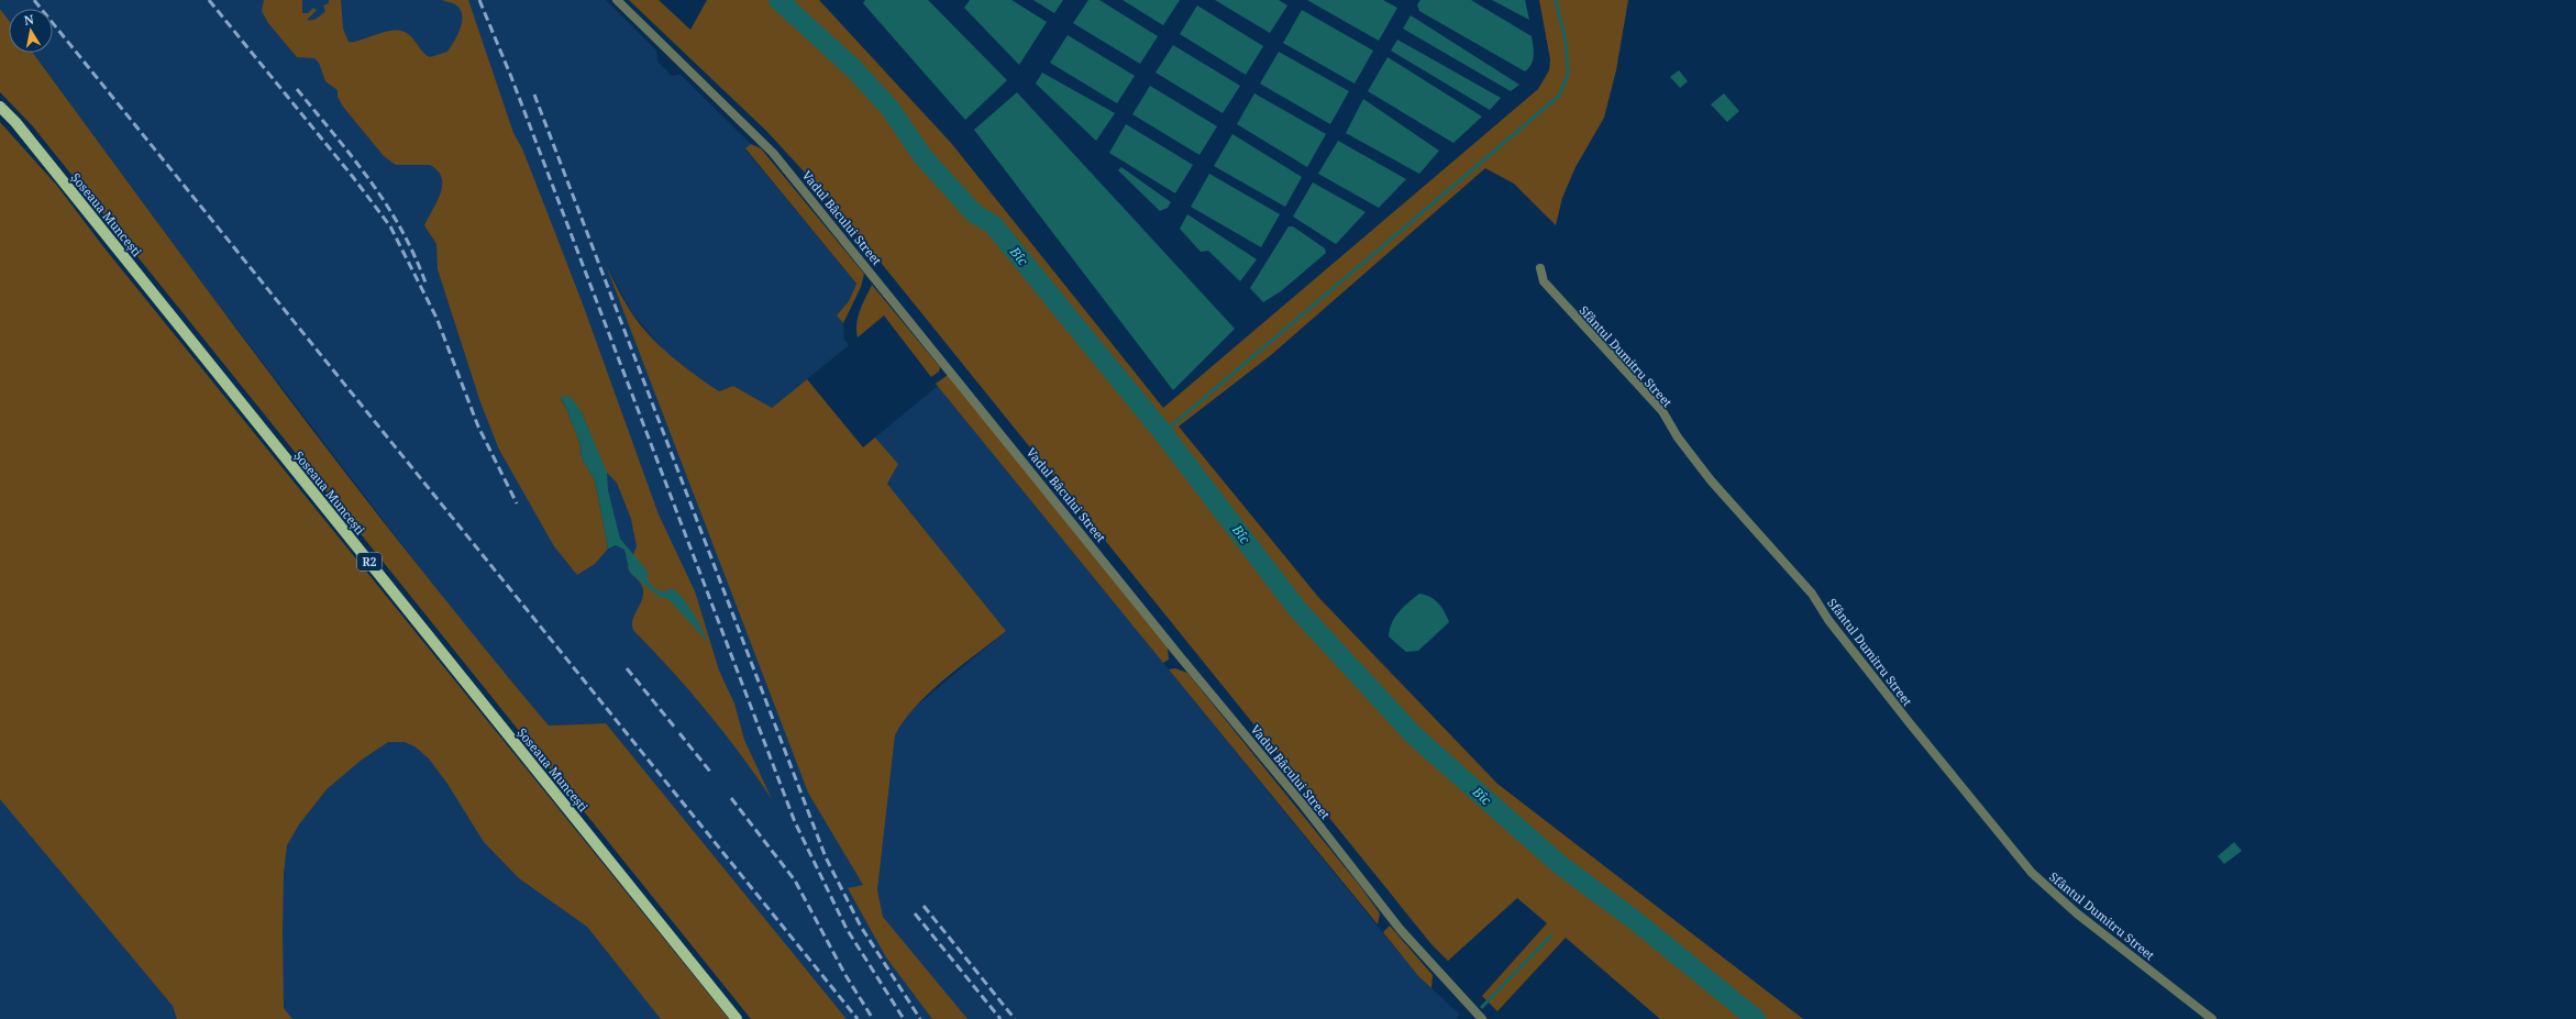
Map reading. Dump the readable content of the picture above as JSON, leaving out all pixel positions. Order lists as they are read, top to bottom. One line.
{"streets":{"main road":["Șoseaua Muncești","R2"],"street":["Vadul Bâcului Street","Sfântul Dumitru Street"]},"water":["Bîc"],"north":"top"}
